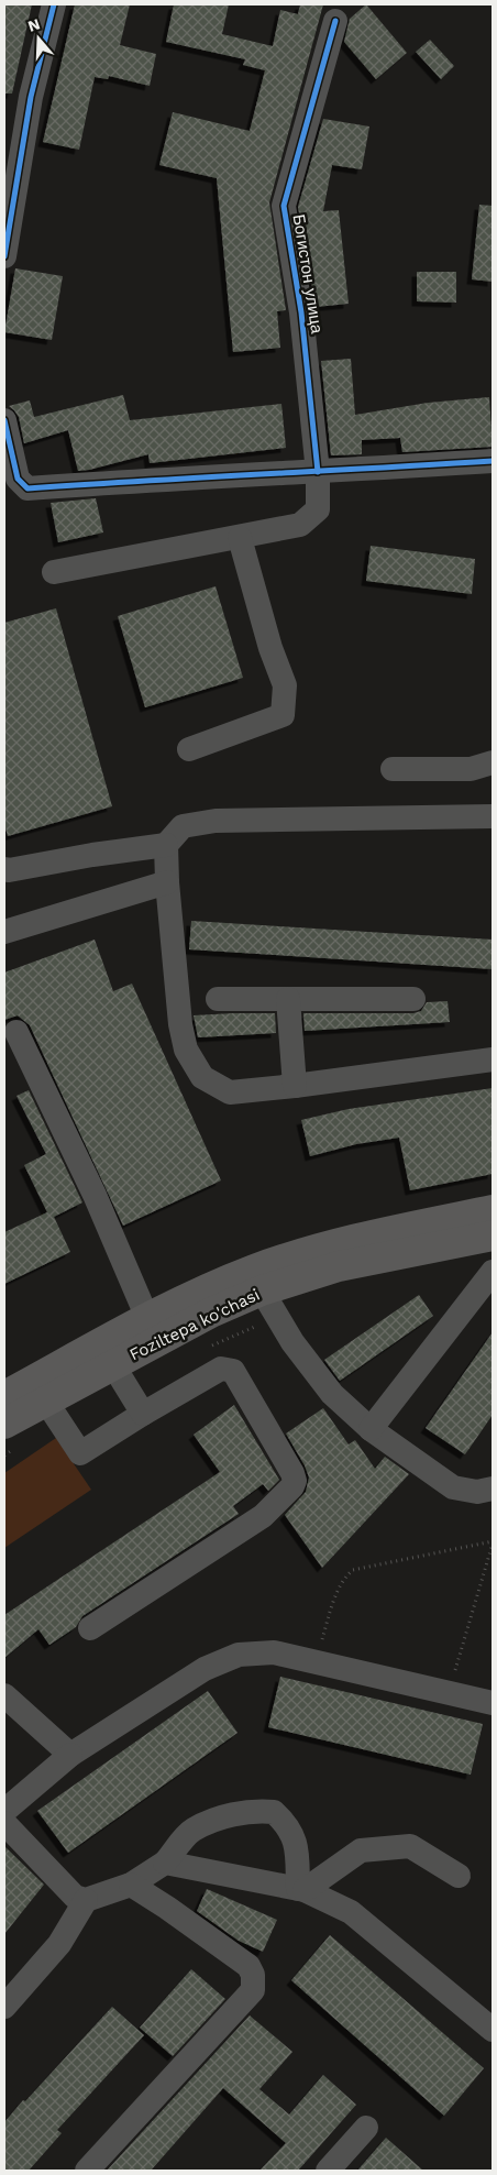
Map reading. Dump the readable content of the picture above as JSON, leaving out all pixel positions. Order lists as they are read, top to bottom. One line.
{"streets":{"main road":["Foziltepa ko'chasi"],"street":["Богистон улица"]},"north":"top"}
